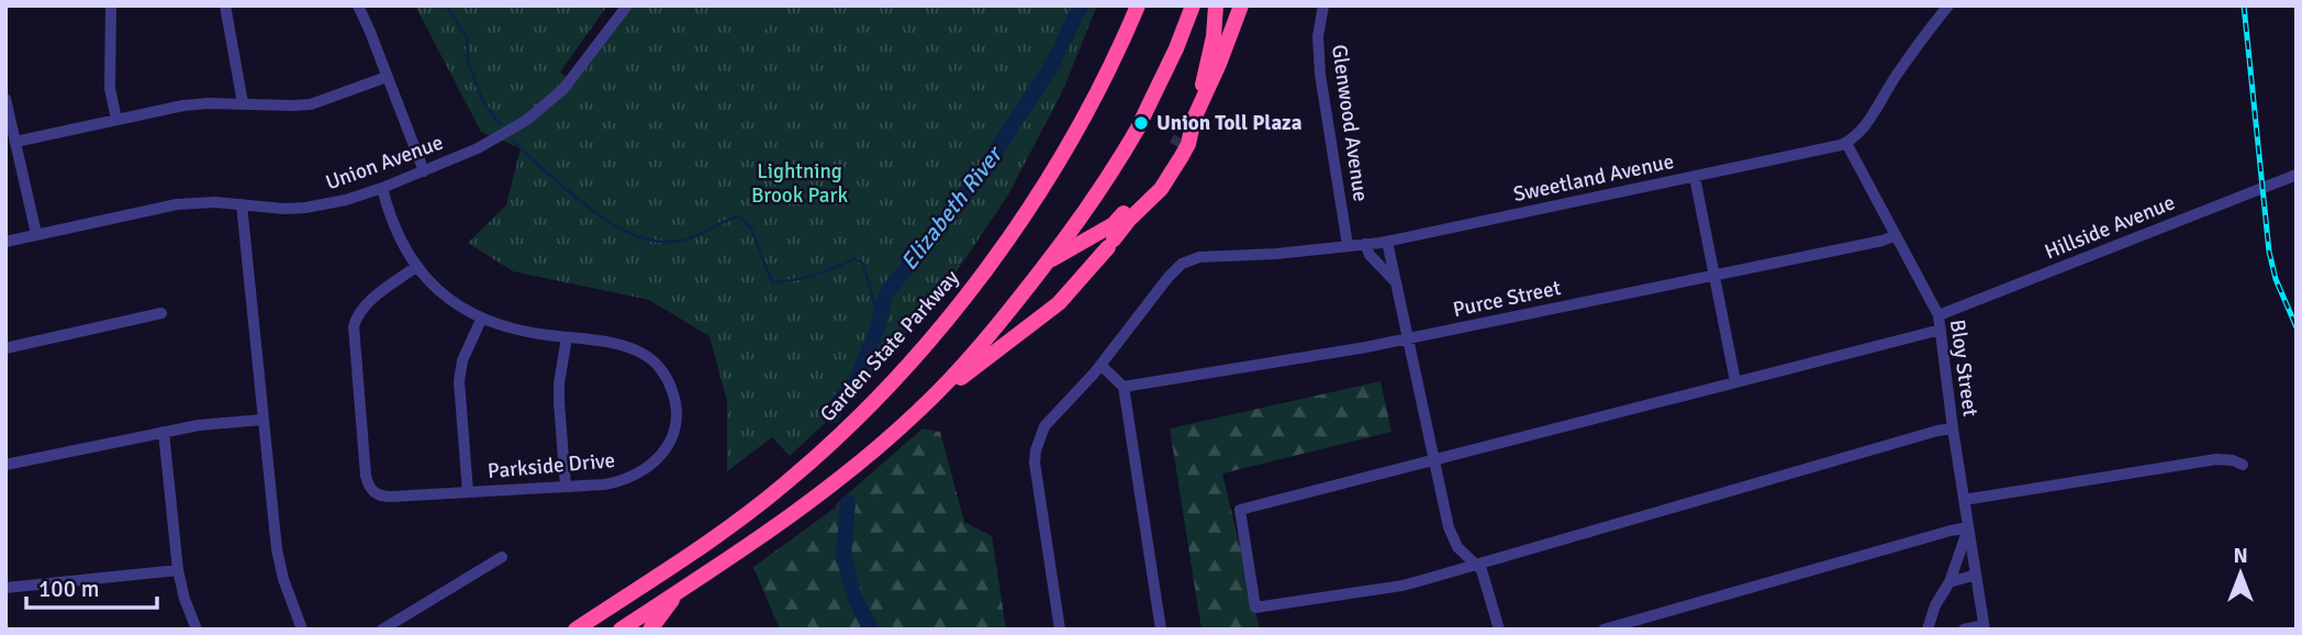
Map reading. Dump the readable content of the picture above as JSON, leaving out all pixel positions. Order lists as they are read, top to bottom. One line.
{"streets":{"highway":["Garden State Parkway"],"street":["Glenwood Avenue","Union Avenue","Sweetland Avenue","Hillside Avenue","Purce Street","Bloy Street","Parkside Drive"]},"crossings":[["Glenwood Avenue","Sweetland Avenue"],["Union Avenue","Parkside Drive"],["Sweetland Avenue","Bloy Street"],["Hillside Avenue","Bloy Street"],["Purce Street","Bloy Street"]],"water":["Elizabeth River"],"parks":["Lightning Brook Park"],"places":["Union Toll Plaza"],"scale_bar":"100 m","north":"top"}
